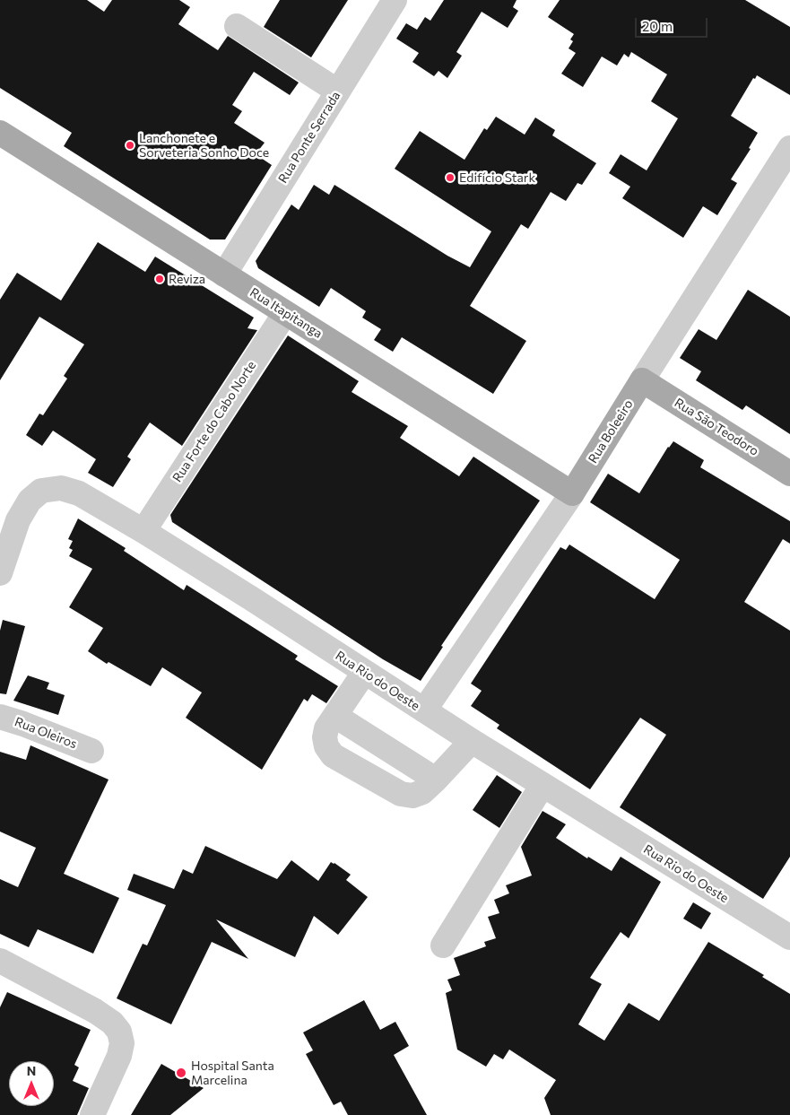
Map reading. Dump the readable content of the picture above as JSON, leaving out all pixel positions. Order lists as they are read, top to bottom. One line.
{"streets":{"main road":["Rua Itapitanga","Rua São Teodoro","Rua Boleeiro"],"street":["Rua Ponte Serrada","Rua Forte do Cabo Norte","Rua Rio do Oeste","Rua Oleiros"]},"crossings":[["Rua Ponte Serrada","Rua Itapitanga"],["Rua Itapitanga","Rua Forte do Cabo Norte"],["Rua Itapitanga","Rua Boleeiro"],["Rua Forte do Cabo Norte","Rua Rio do Oeste"],["Rua São Teodoro","Rua Boleeiro"],["Rua Boleeiro","Rua Rio do Oeste"]],"places":["Lanchonete e Sorveteria Sonho Doce","Edifício Stark","Reviza","Hospital Santa Marcelina"],"scale_bar":"20 m","north":"top"}
